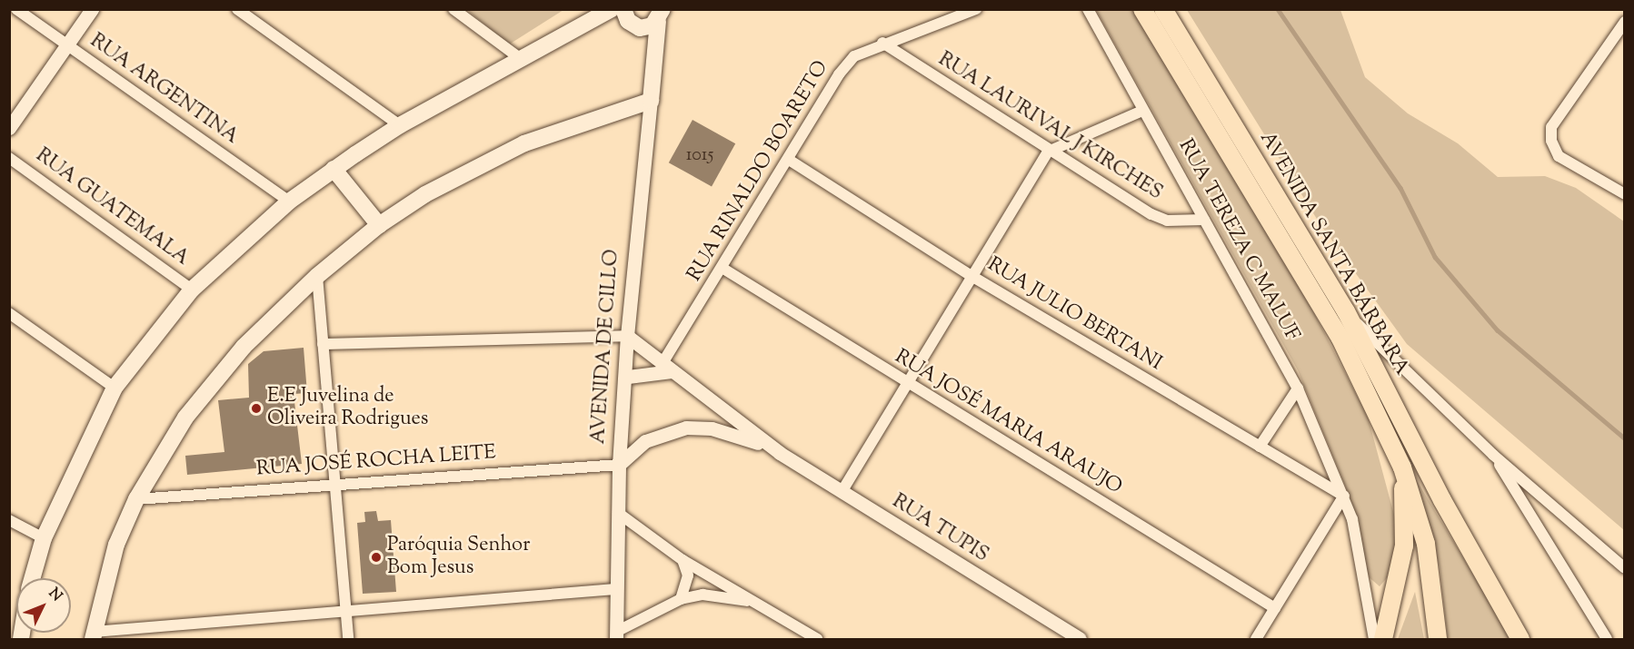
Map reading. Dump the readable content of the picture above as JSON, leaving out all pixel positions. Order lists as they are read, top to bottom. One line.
{"streets":{"main road":["AVENIDA SANTA BÁRBARA","AVENIDA DE CILLO"],"street":["RUA ARGENTINA","RUA LAURIVAL J KIRCHES","RUA RINALDO BOARETO","RUA GUATEMALA","RUA TEREZA C MALUF","RUA JULIO BERTANI","RUA JOSÉ MARIA ARAUJO","RUA JOSÉ ROCHA LEITE","RUA TUPIS"]},"crossings":[["RUA LAURIVAL J KIRCHES","RUA RINALDO BOARETO"],["RUA LAURIVAL J KIRCHES","RUA TEREZA C MALUF"],["RUA RINALDO BOARETO","RUA JULIO BERTANI"],["RUA RINALDO BOARETO","RUA JOSÉ MARIA ARAUJO"],["RUA RINALDO BOARETO","RUA TUPIS"],["RUA TEREZA C MALUF","RUA JULIO BERTANI"],["AVENIDA DE CILLO","RUA JOSÉ ROCHA LEITE"],["AVENIDA DE CILLO","RUA TUPIS"],["RUA JOSÉ ROCHA LEITE","RUA TUPIS"]],"places":["E.E Juvelina de Oliveira Rodrigues","Paróquia Senhor Bom Jesus"],"house_numbers":["1015"],"north":"top right"}
